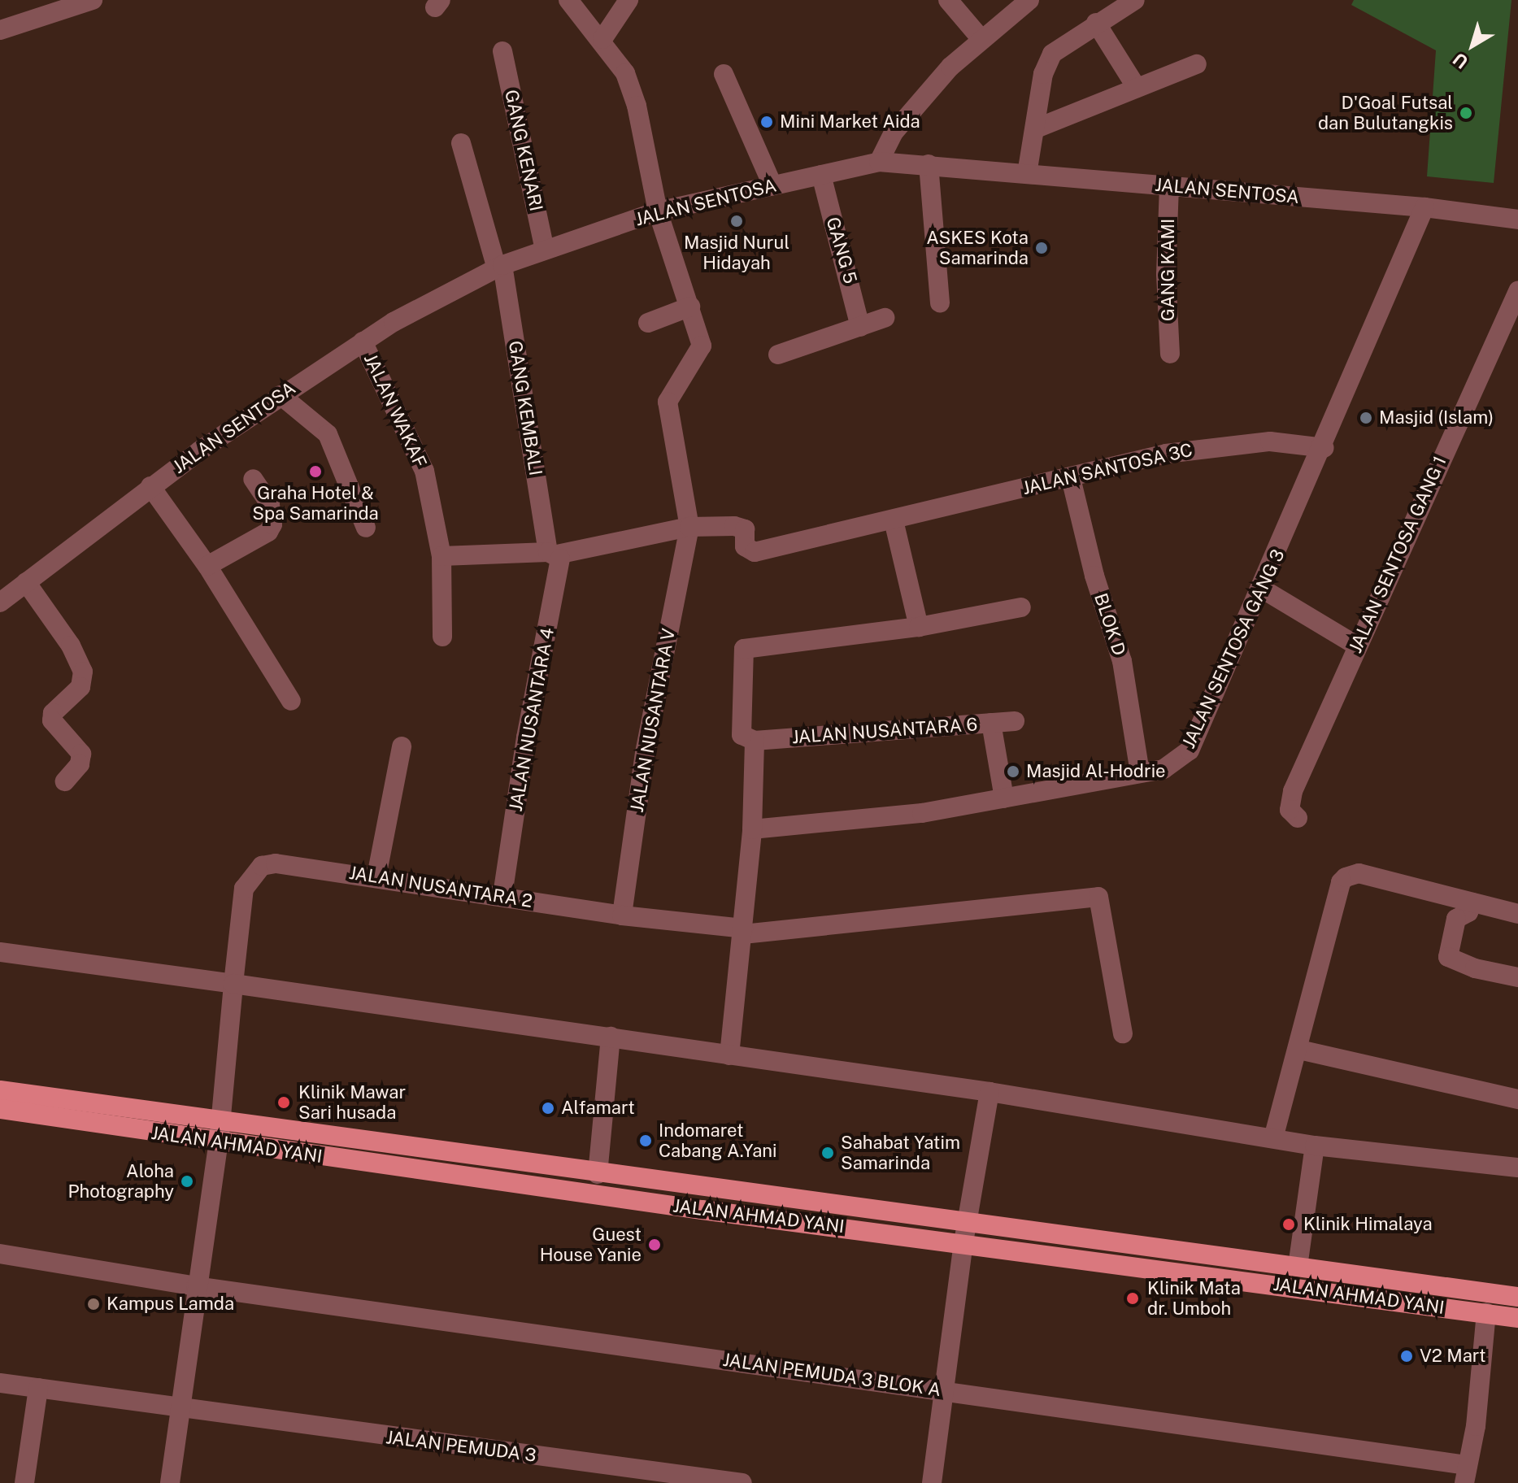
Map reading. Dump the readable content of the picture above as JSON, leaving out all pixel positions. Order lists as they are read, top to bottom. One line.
{"streets":{"main road":["JALAN AHMAD YANI"],"street":["GANG KENARI","JALAN SENTOSA","GANG 5","GANG KAMI","GANG KEMBALI","JALAN WAKAF","JALAN SANTOSA 3C","JALAN SENTOSA GANG 1","BLOK D","JALAN SENTOSA GANG 3","JALAN NUSANTARA 4","JALAN NUSANTARA V","JALAN NUSANTARA 6","JALAN NUSANTARA 2","JALAN PEMUDA 3 BLOK A","JALAN PEMUDA 3"]},"crossings":[["GANG KENARI","JALAN SENTOSA"],["JALAN SENTOSA","GANG 5"],["JALAN SENTOSA","GANG KAMI"],["JALAN SENTOSA","GANG KEMBALI"],["JALAN SENTOSA","JALAN WAKAF"],["JALAN SENTOSA","JALAN SENTOSA GANG 3"],["GANG KEMBALI","JALAN NUSANTARA 4"],["JALAN SANTOSA 3C","BLOK D"],["JALAN SANTOSA 3C","JALAN SENTOSA GANG 3"],["JALAN SANTOSA 3C","JALAN NUSANTARA V"],["BLOK D","JALAN SENTOSA GANG 3"],["JALAN NUSANTARA 4","JALAN NUSANTARA 2"],["JALAN NUSANTARA V","JALAN NUSANTARA 2"]],"places":["D'Goal Futsal dan Bulutangkis","Mini Market Aida","Masjid Nurul Hidayah","ASKES Kota Samarinda","Masjid (Islam)","Graha Hotel & Spa Samarinda","Masjid Al-Hodrie","Klinik Mawar Sari husada","Alfamart","Indomaret Cabang A.Yani","Sahabat Yatim Samarinda","Aloha Photography","Klinik Himalaya","Guest House Yanie","Klinik Mata dr. Umboh","Kampus Lamda","V2 Mart"],"north":"bottom left"}
